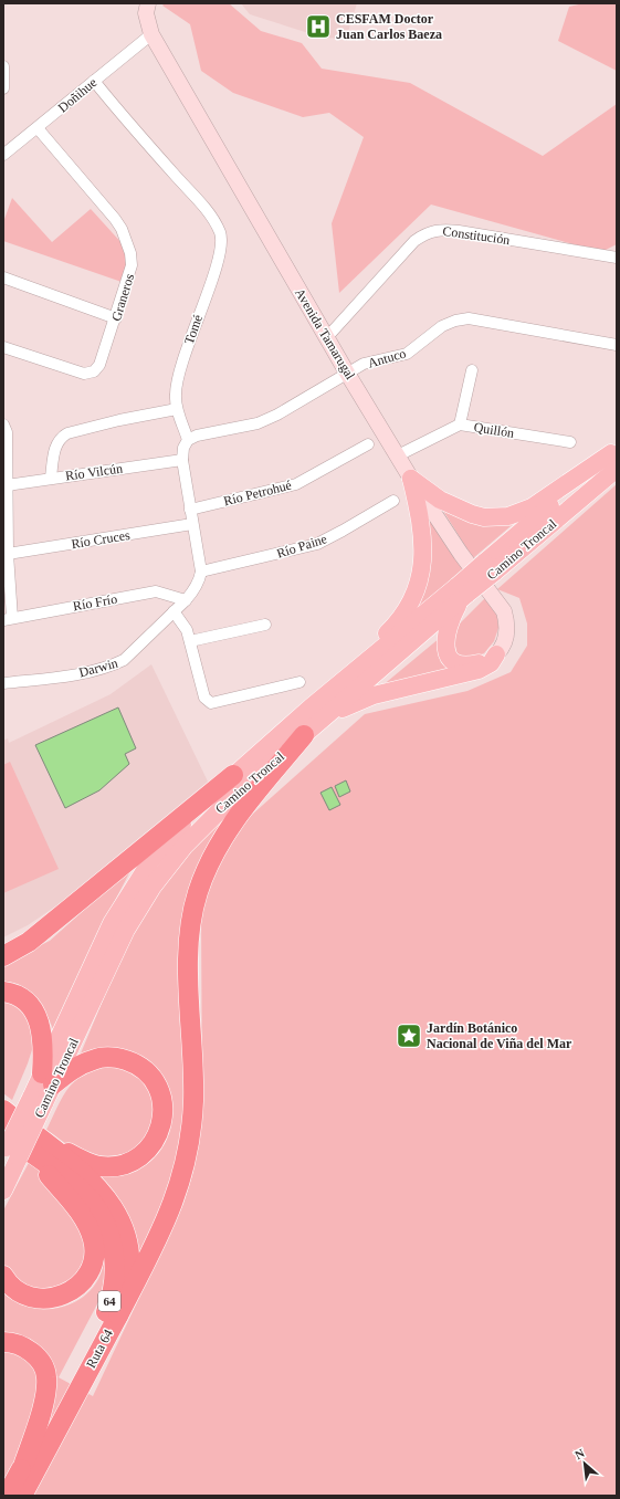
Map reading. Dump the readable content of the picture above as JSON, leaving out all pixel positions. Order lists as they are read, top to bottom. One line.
{"streets":{"highway":["64","Ruta 64"],"main road":["Camino Troncal"],"street":["Doñihue","Constitución","Graneros","Tomé","Avenida Tamarugal","Antuco","Quillón","Río Vilcún","Río Petrohué","Río Cruces","Río Paine","Río Frío","Darwin"]},"crossings":[["Doñihue","Graneros"],["Doñihue","Tomé"],["Doñihue","Avenida Tamarugal"],["Constitución","Avenida Tamarugal"],["Tomé","Antuco"],["Avenida Tamarugal","Antuco"],["Avenida Tamarugal","Quillón"],["Camino Troncal","Ruta 64"]],"places":{"hospital":["CESFAM Doctor Juan Carlos Baeza"],"place":["Jardín Botánico Nacional de Viña del Mar"]},"north":"top left"}
